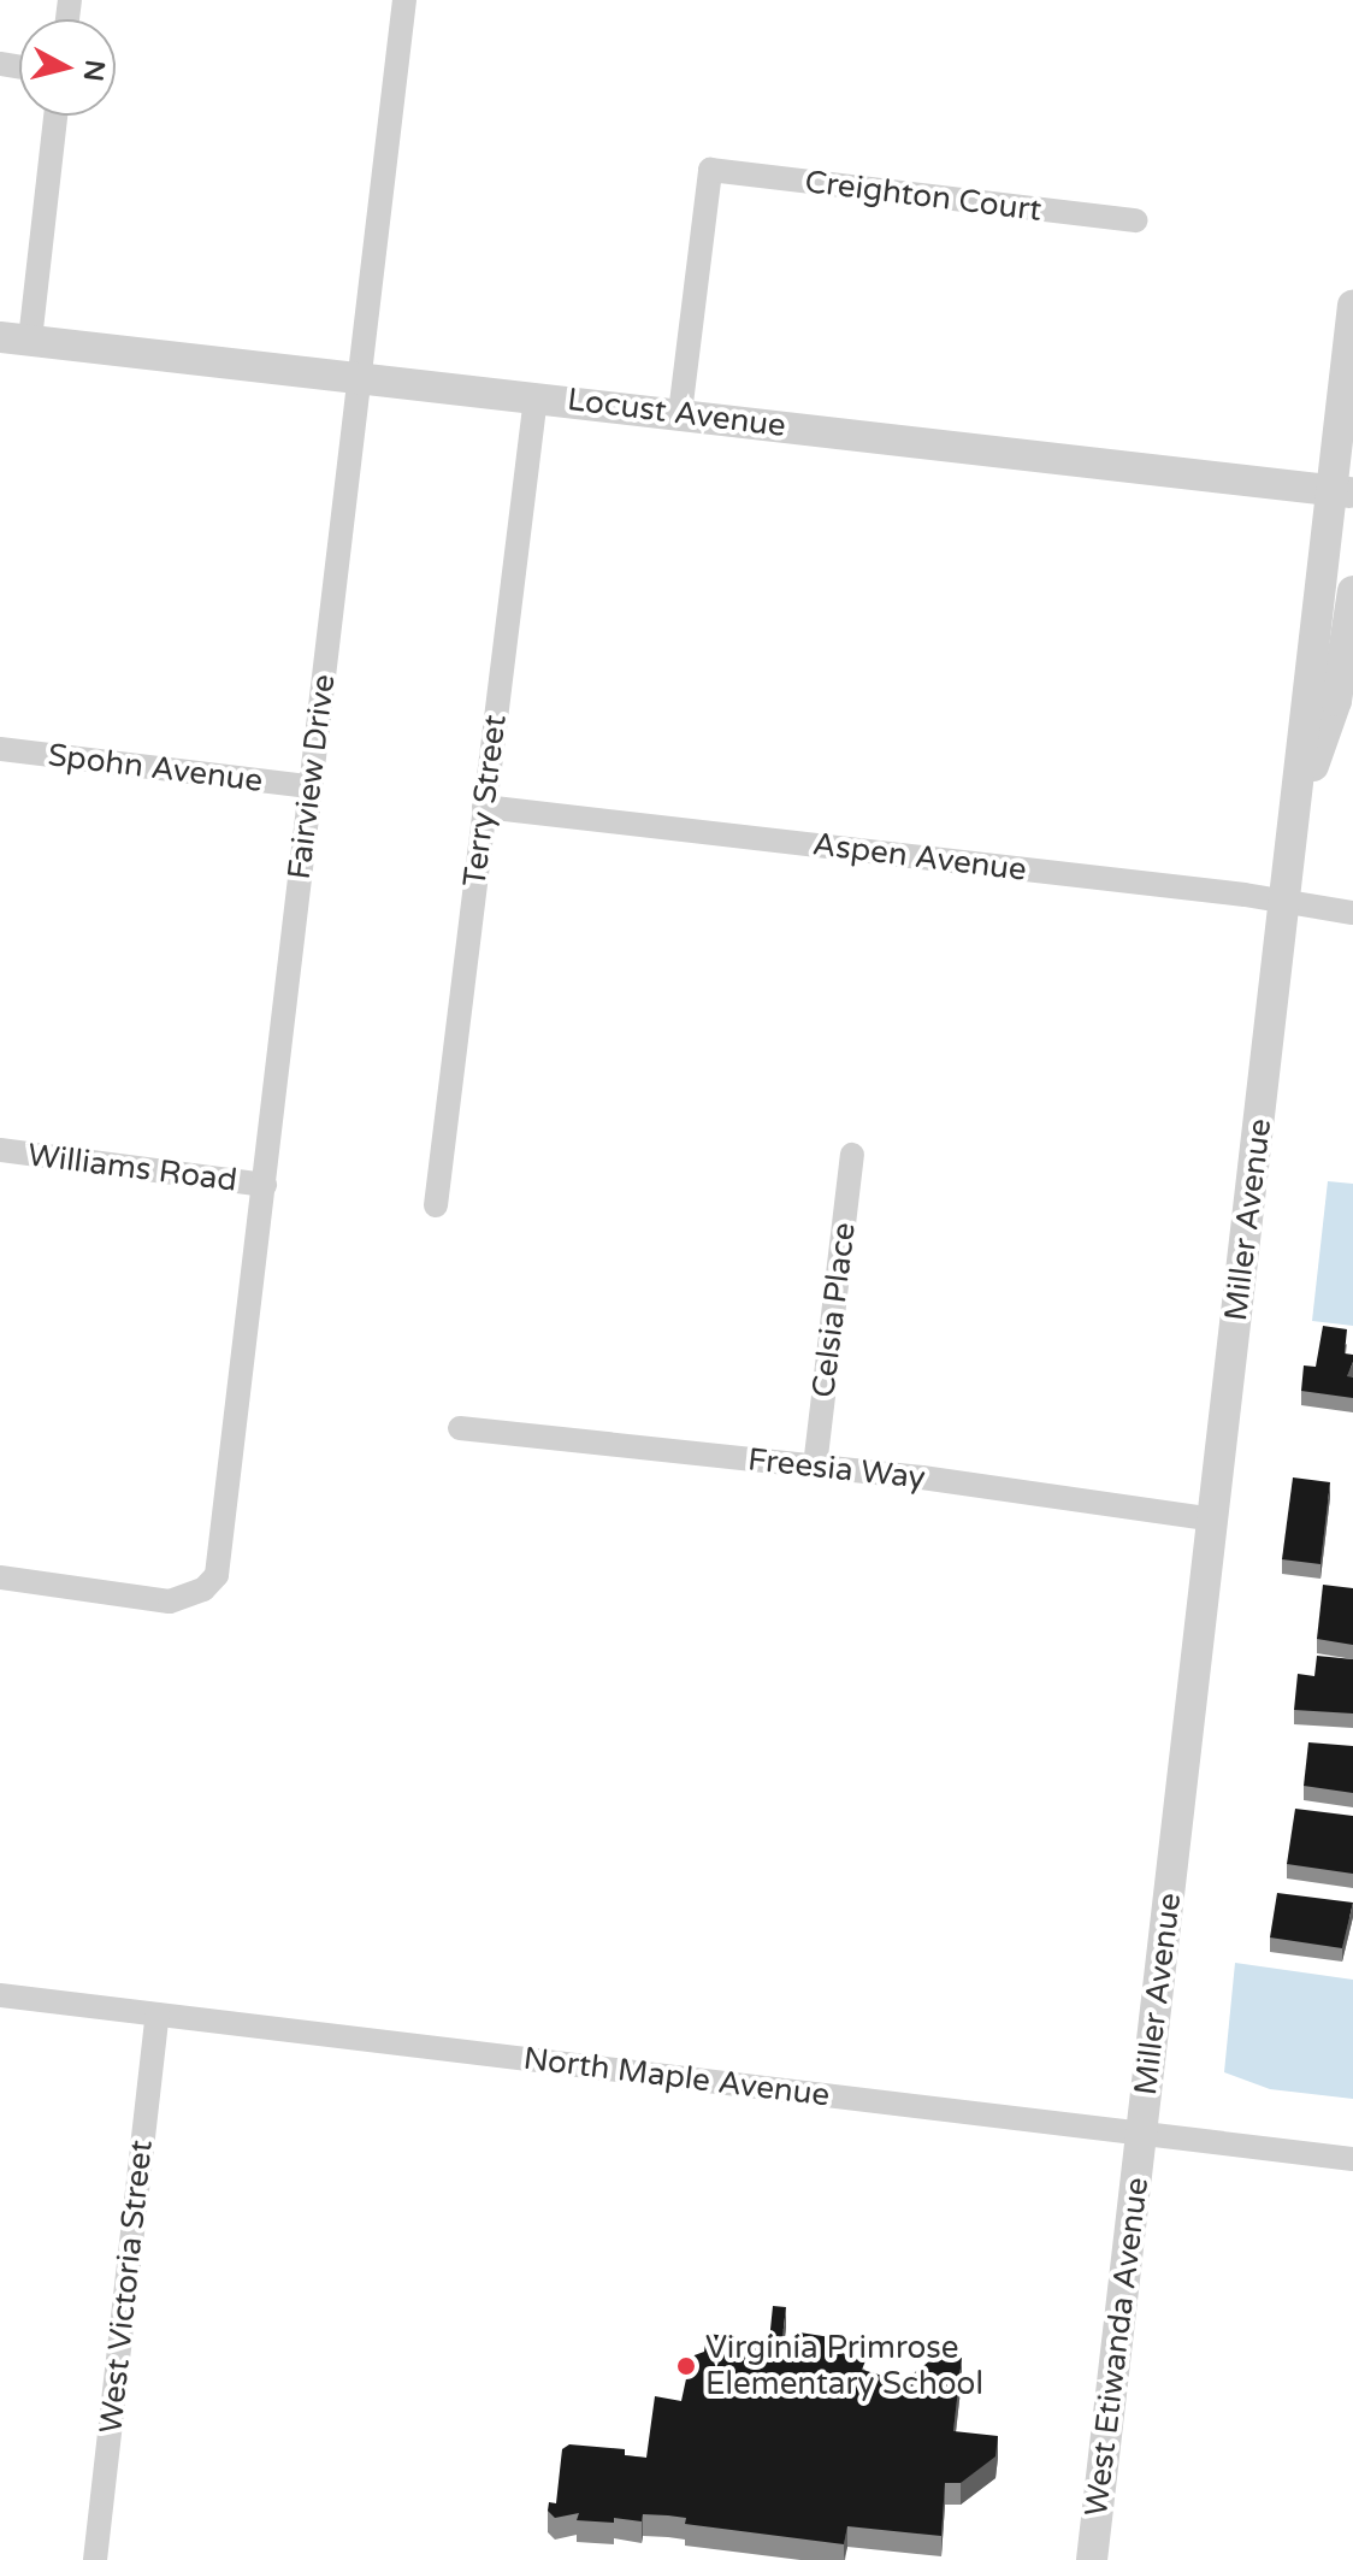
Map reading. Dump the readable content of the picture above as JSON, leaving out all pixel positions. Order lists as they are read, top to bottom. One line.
{"streets":{"street":["Creighton Court","Locust Avenue","Spohn Avenue","Fairview Drive","Terry Street","Aspen Avenue","Williams Road","Miller Avenue","Celsia Place","Freesia Way","North Maple Avenue","West Victoria Street","West Etiwanda Avenue"]},"crossings":[["Creighton Court","Locust Avenue"],["Locust Avenue","Fairview Drive"],["Locust Avenue","Terry Street"],["Locust Avenue","Miller Avenue"],["Spohn Avenue","Fairview Drive"],["Fairview Drive","Williams Road"],["Terry Street","Aspen Avenue"],["Aspen Avenue","Miller Avenue"],["Miller Avenue","Freesia Way"],["Miller Avenue","North Maple Avenue"],["Miller Avenue","West Etiwanda Avenue"],["Celsia Place","Freesia Way"],["North Maple Avenue","West Victoria Street"],["North Maple Avenue","West Etiwanda Avenue"]],"places":["Virginia Primrose Elementary School"],"north":"right"}
